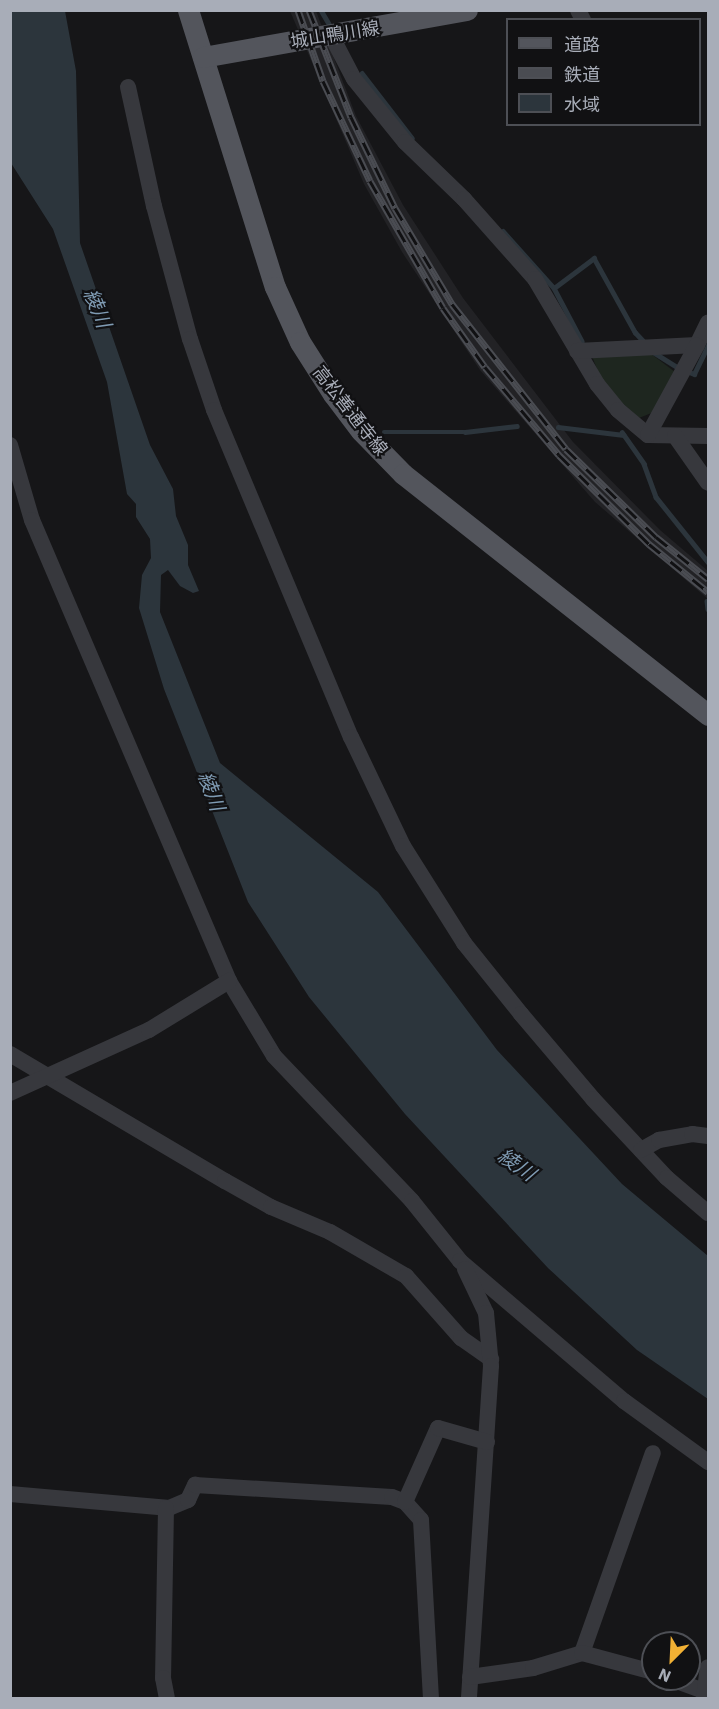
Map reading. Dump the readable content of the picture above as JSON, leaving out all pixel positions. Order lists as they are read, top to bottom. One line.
{"streets":{"main road":["城山鴨川線","高松善通寺線"]},"crossings":[["城山鴨川線","高松善通寺線"]],"water":["綾川"],"legend":["道路","鉄道","水域"],"north":"bottom left"}
